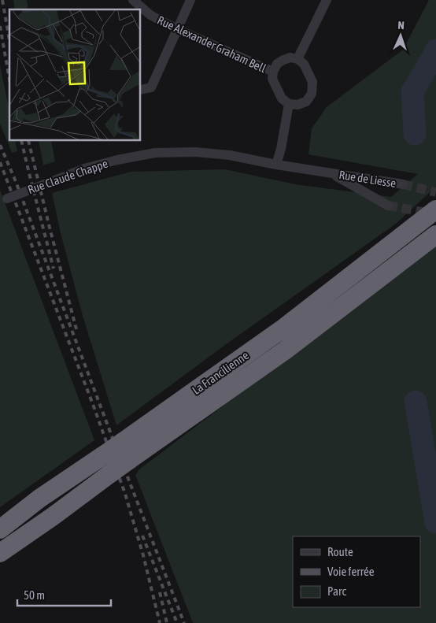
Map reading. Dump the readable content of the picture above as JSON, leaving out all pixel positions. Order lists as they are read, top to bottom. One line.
{"streets":{"highway":["La Francilienne"],"street":["Rue Alexander Graham Bell","Rue Claude Chappe","Rue de Liesse"]},"crossings":[["Rue Claude Chappe","Rue de Liesse"]],"legend":["Route","Voie ferrée","Parc"],"scale_bar":"50 m","north":"top"}
